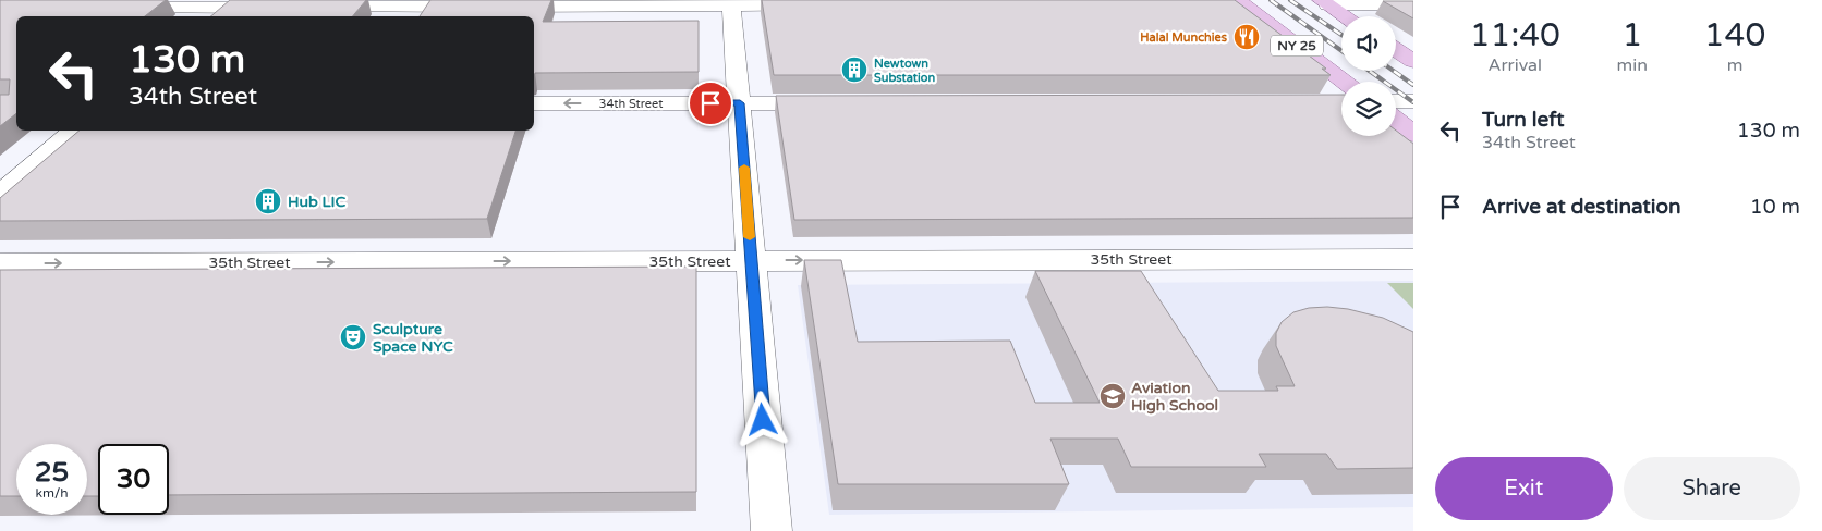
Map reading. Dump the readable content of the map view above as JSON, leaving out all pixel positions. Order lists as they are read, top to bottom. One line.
{"streets":{"main road":["NY 25"],"street":["34th Street","35th Street"]},"places":{"restaurant":["Halal Munchies"],"building":["Newtown Substation","Hub LIC"],"theatre":["Sculpture Space NYC"],"school or university":["Aviation High School"]},"page":{"eta":["11:40","Arrival","1","min","140","m"],"turn":["130 m","34th Street"],"list":[{"name":"Turn left","note":"34th Street","value":"130 m"},{"name":"Arrive at destination","value":"10 m"}],"speed":"25 km/h","limit":"30","buttons":["Exit","Share"]}}
